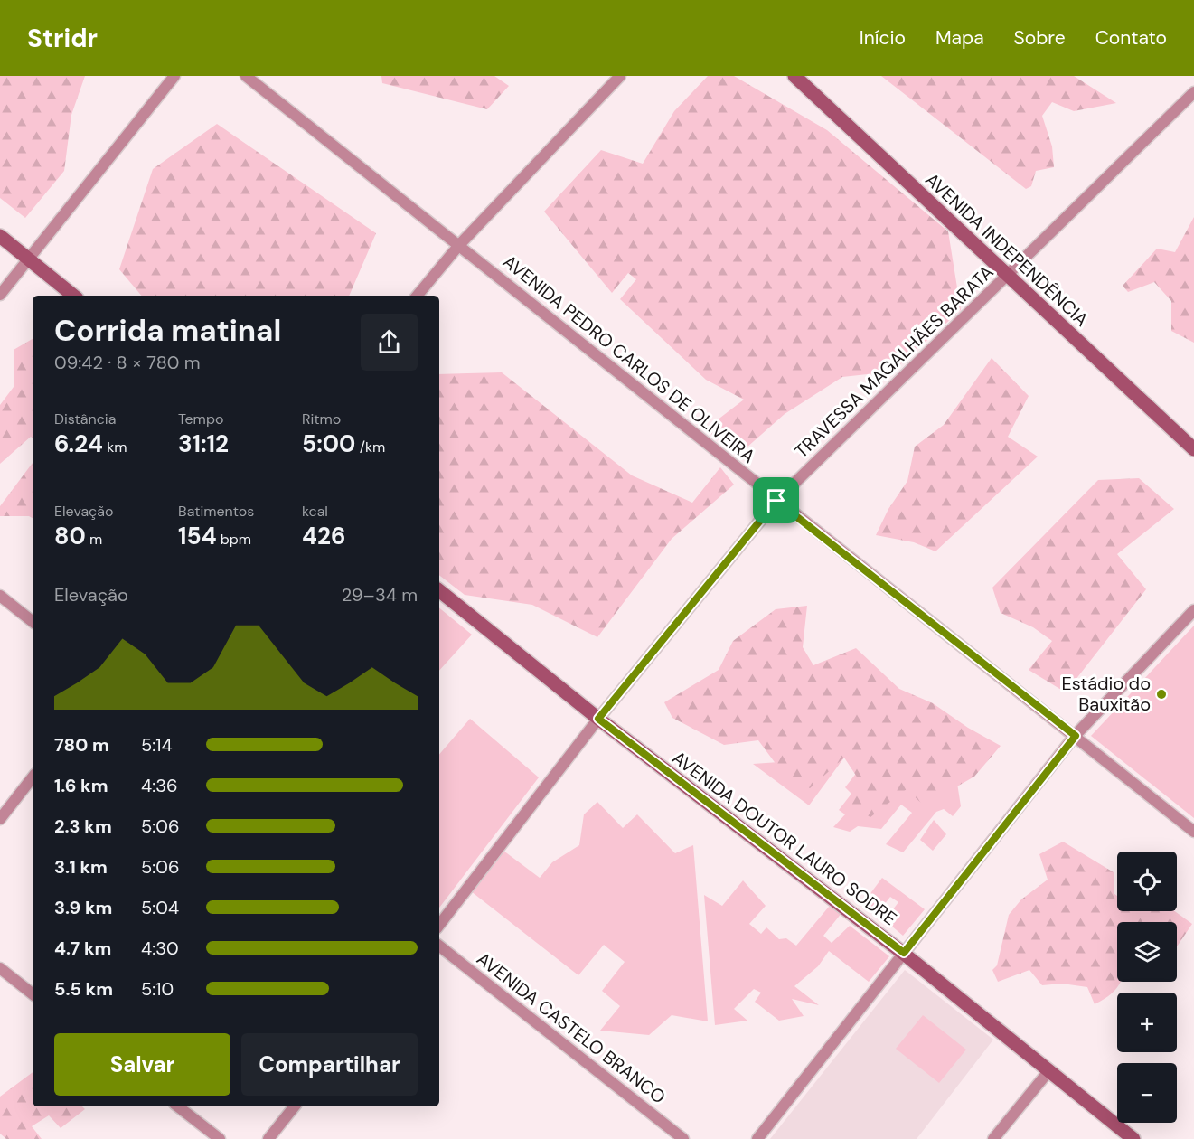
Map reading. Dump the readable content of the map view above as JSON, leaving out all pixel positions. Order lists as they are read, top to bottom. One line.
{"streets":{"street":["AVENIDA INDEPENDÊNCIA","AVENIDA PEDRO CARLOS DE OLIVEIRA","TRAVESSA MAGALHÃES BARATA","AVENIDA DOUTOR LAURO SODRE","AVENIDA CASTELO BRANCO"]},"crossings":[["AVENIDA INDEPENDÊNCIA","TRAVESSA MAGALHÃES BARATA"],["AVENIDA PEDRO CARLOS DE OLIVEIRA","TRAVESSA MAGALHÃES BARATA"],["TRAVESSA MAGALHÃES BARATA","AVENIDA DOUTOR LAURO SODRE"]],"places":["Estádio do Bauxitão"],"page":{"header":"Stridr","nav":["Início","Mapa","Sobre","Contato"],"heading":["Corrida matinal","09:42 · 8 × 780 m"],"stats":[["Distância","6.24 km"],["Tempo","31:12"],["Ritmo","5:00 /km"],["Elevação","80 m"],["Batimentos","154 bpm"],["kcal","426"]],"chart":["Elevação","29–34 m"],"list":[{"name":"780 m","note":"5:14"},{"name":"1.6 km","note":"4:36"},{"name":"2.3 km","note":"5:06"},{"name":"3.1 km","note":"5:06"},{"name":"3.9 km","note":"5:04"},{"name":"4.7 km","note":"4:30"},{"name":"5.5 km","note":"5:10"}],"map_buttons":["+","−"],"buttons":["Salvar","Compartilhar"]}}
